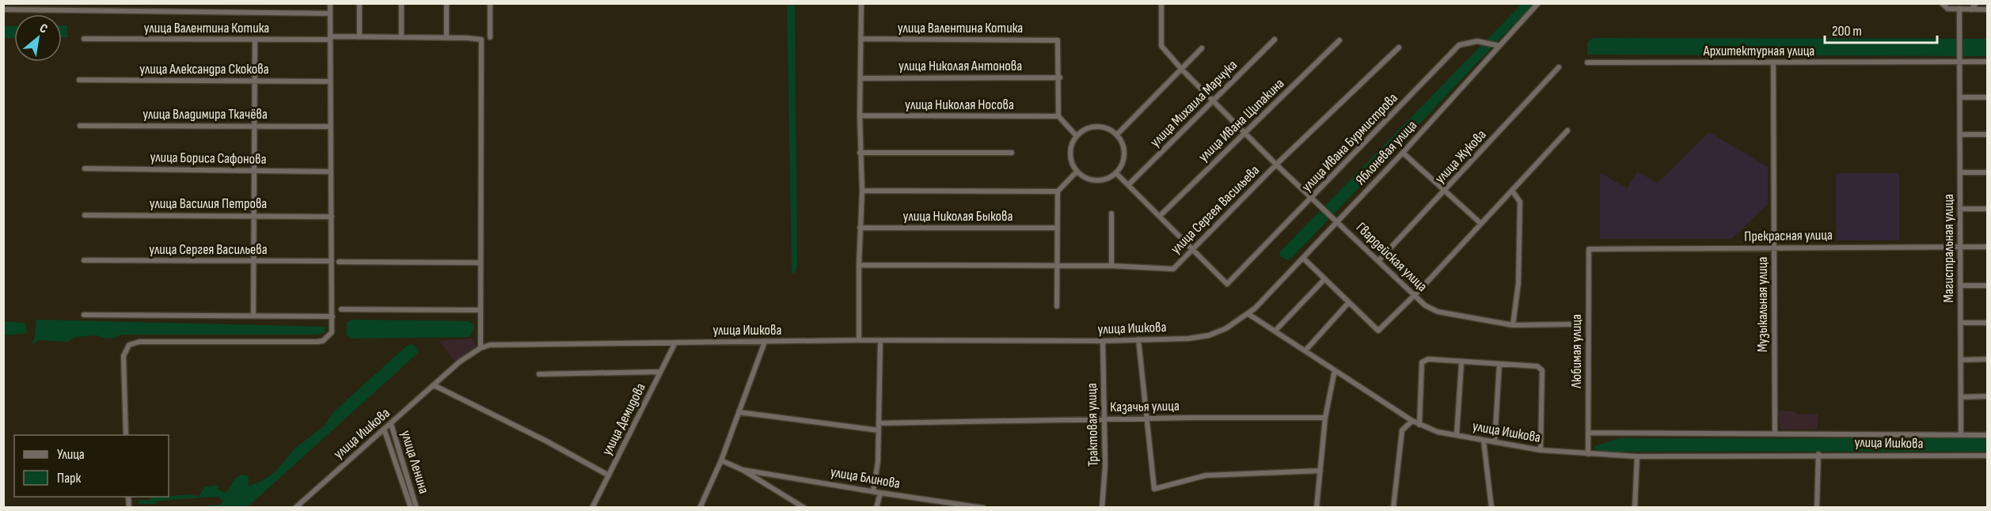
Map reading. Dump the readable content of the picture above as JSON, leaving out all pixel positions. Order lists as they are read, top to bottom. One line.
{"streets":{"street":["улица Валентина Котика","Архитектурная улица","улица Николая Антонова","улица Александра Скокова","улица Михаила Марчука","улица Николая Носова","улица Владимира Ткачёва","улица Ивана Щипакина","улица Ивана Бурмистрова","Яблоневая улица","улица Жукова","улица Бориса Сафонова","улица Василия Петрова","улица Сергея Васильева","улица Николая Быкова","Прекрасная улица","Магистральная улица","Гвардейская улица","Музыкальная улица","улица Ишкова","Любимая улица","Казачья улица","улица Демидова","Трактовая улица","улица Ленина","улица Блинова"]},"crossings":[["улица Валентина Котика","улица Николая Антонова"],["Архитектурная улица","Магистральная улица"],["Архитектурная улица","Музыкальная улица"],["улица Михаила Марчука","Гвардейская улица"],["улица Ивана Щипакина","Гвардейская улица"],["улица Ивана Бурмистрова","Яблоневая улица"],["улица Ивана Бурмистрова","улица Сергея Васильева"],["улица Ивана Бурмистрова","Гвардейская улица"],["Яблоневая улица","Гвардейская улица"],["Яблоневая улица","улица Ишкова"],["улица Жукова","Гвардейская улица"],["улица Сергея Васильева","Гвардейская улица"],["Прекрасная улица","Магистральная улица"],["Прекрасная улица","Музыкальная улица"],["Прекрасная улица","Любимая улица"],["Магистральная улица","улица Ишкова"],["Музыкальная улица","улица Ишкова"],["улица Ишкова","Любимая улица"],["улица Ишкова","улица Демидова"],["улица Ишкова","Трактовая улица"],["улица Ишкова","улица Ленина"],["Казачья улица","Трактовая улица"]],"legend":["Улица","Парк"],"scale_bar":"200 m","north":"top right"}
